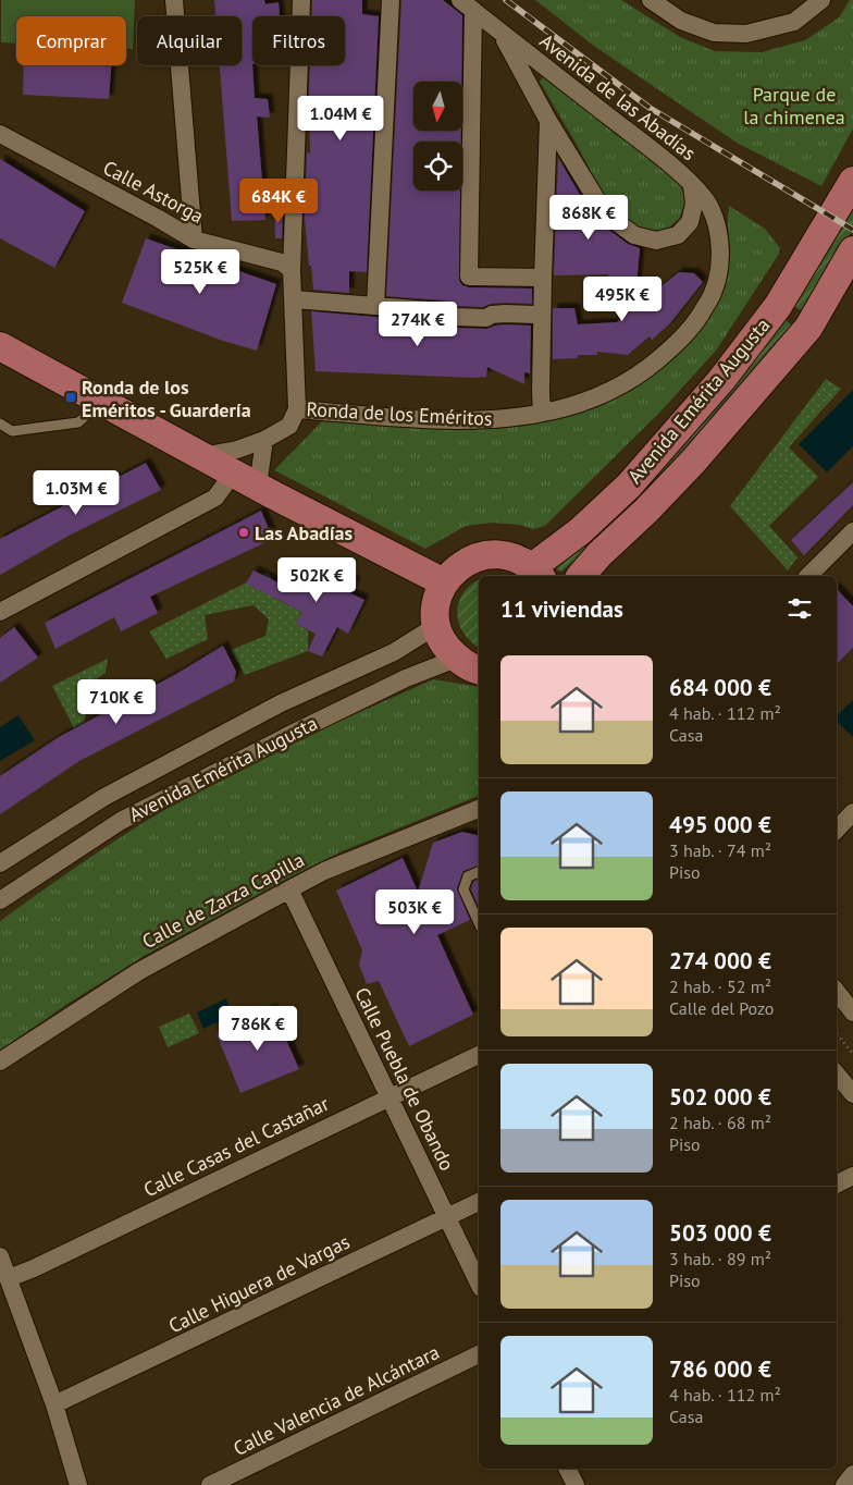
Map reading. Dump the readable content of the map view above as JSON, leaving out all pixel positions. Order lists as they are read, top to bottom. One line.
{"streets":{"main road":["Avenida Emérita Augusta"],"street":["Avenida de las Abadías","Calle Astorga","Ronda de los Eméritos","Calle de Zarza Capilla","Calle Puebla de Obando","Calle Casas del Castañar","Calle Higuera de Vargas","Calle Valencia de Alcántara"]},"crossings":[["Avenida de las Abadías","Ronda de los Eméritos"],["Calle de Zarza Capilla","Calle Puebla de Obando"],["Calle Puebla de Obando","Calle Casas del Castañar"],["Calle Puebla de Obando","Calle Higuera de Vargas"]],"parks":["Parque de la chimenea"],"places":{"transit":["Ronda de los Eméritos - Guardería"],"other":["Las Abadías"]},"north":"bottom","page":{"chip":["Comprar","Alquilar","Filtros"],"price":["1.04M €","684K €","868K €","525K €","495K €","274K €","1.03M €","502K €","710K €","503K €","786K €"],"heading":"11 viviendas","list":[{"name":"684 000 €","note":"4 hab. · 112 m² · Casa"},{"name":"495 000 €","note":"3 hab. · 74 m² · Piso"},{"name":"274 000 €","note":"2 hab. · 52 m² · Calle del Pozo"},{"name":"502 000 €","note":"2 hab. · 68 m² · Piso"},{"name":"503 000 €","note":"3 hab. · 89 m² · Piso"},{"name":"786 000 €","note":"4 hab. · 112 m² · Casa"}]}}
